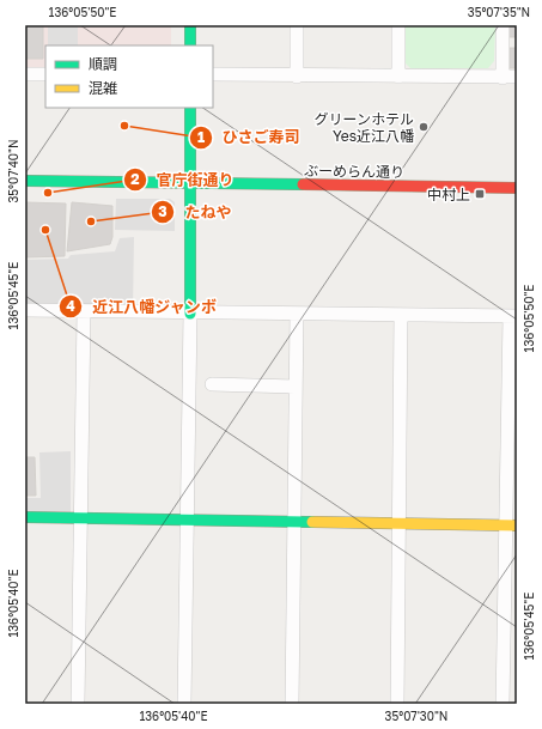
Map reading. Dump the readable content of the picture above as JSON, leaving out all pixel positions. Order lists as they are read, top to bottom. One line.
{"streets":{"street":["ぶーめらん通り"]},"places":{"other":["ひさご寿司","グリーンホテル Yes近江八幡","官庁街通り","たねや","近江八幡ジャンボ"],"transit":["中村上"]},"legend":["順調","混雑"],"coordinates":["136°05'50\"E","35°07'35\"N","35°07'40\"N","136°05'45\"E","136°05'40\"E","35°07'30\"N"]}
